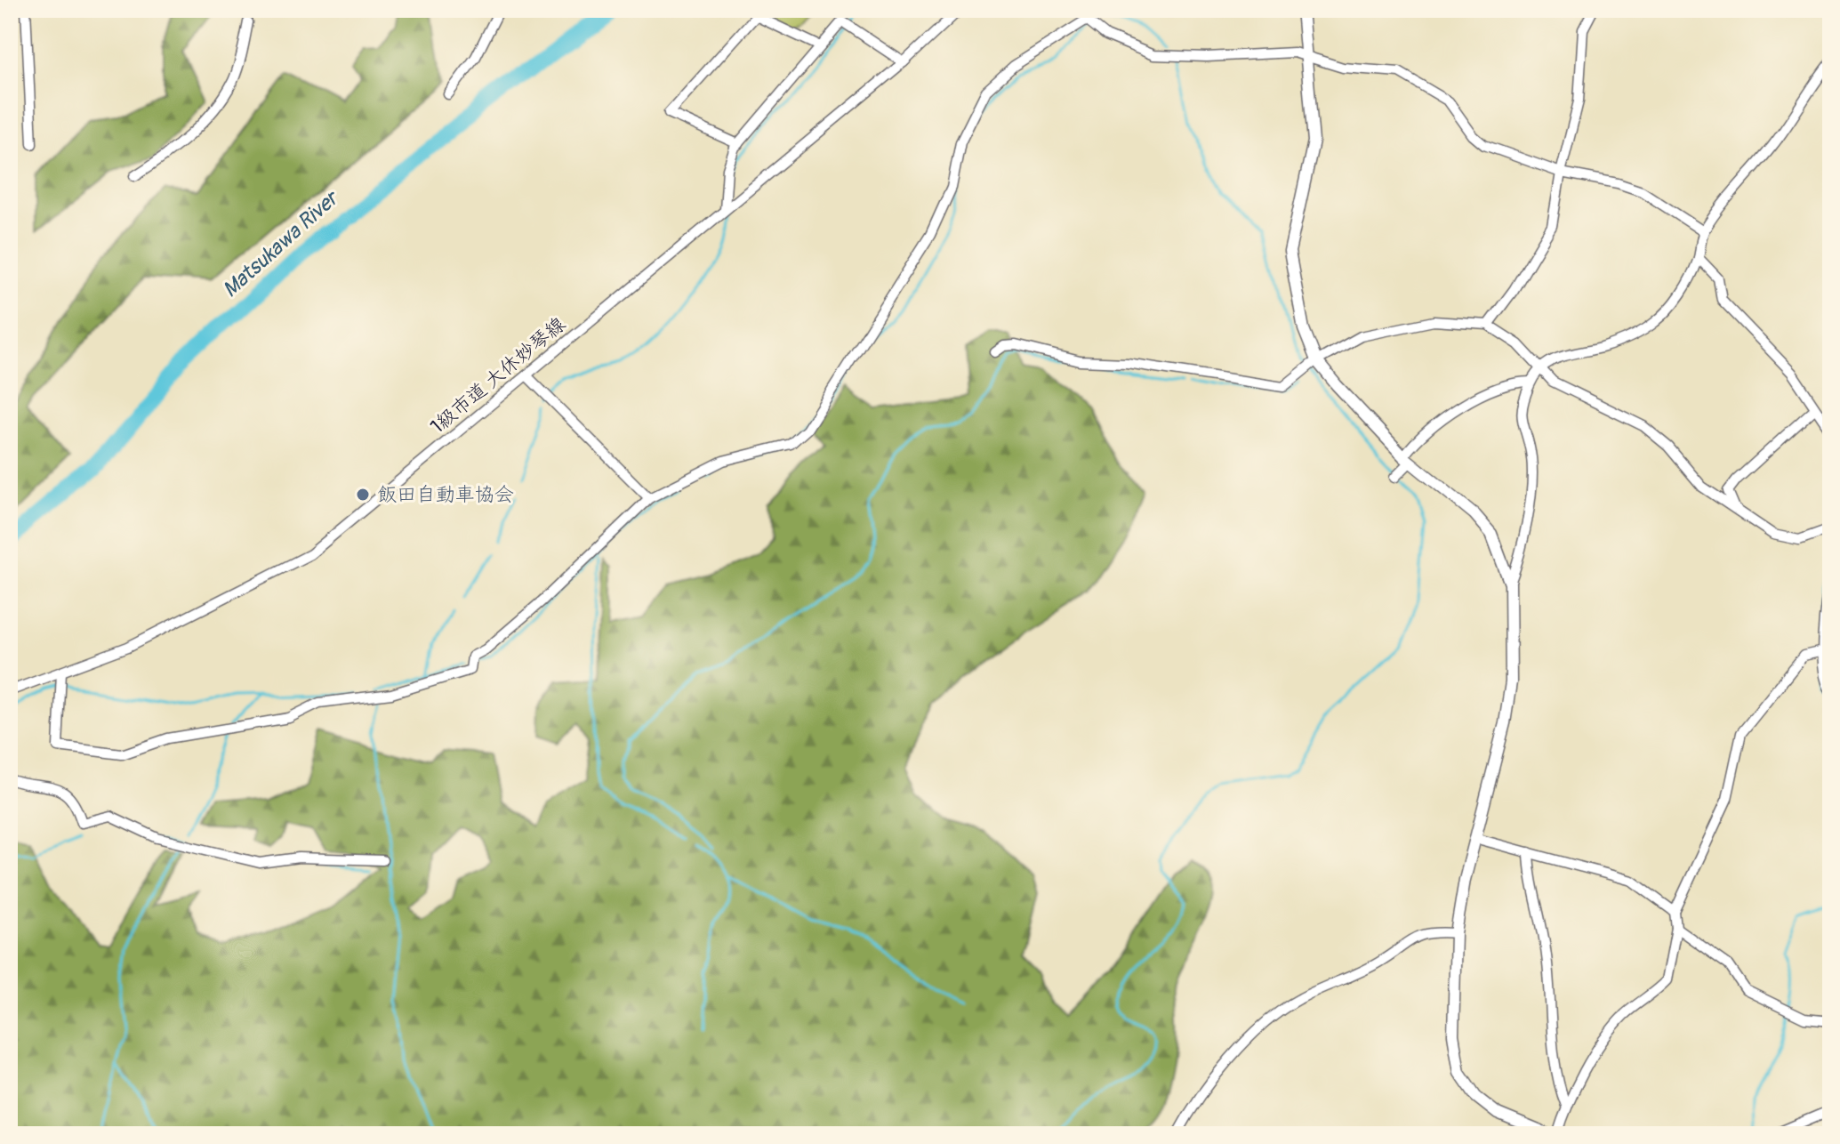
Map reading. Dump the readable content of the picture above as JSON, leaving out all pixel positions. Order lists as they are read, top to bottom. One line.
{"streets":{"street":["1級市道 大休妙琴線"]},"water":["Matsukawa River"],"places":["飯田自動車協会"]}
